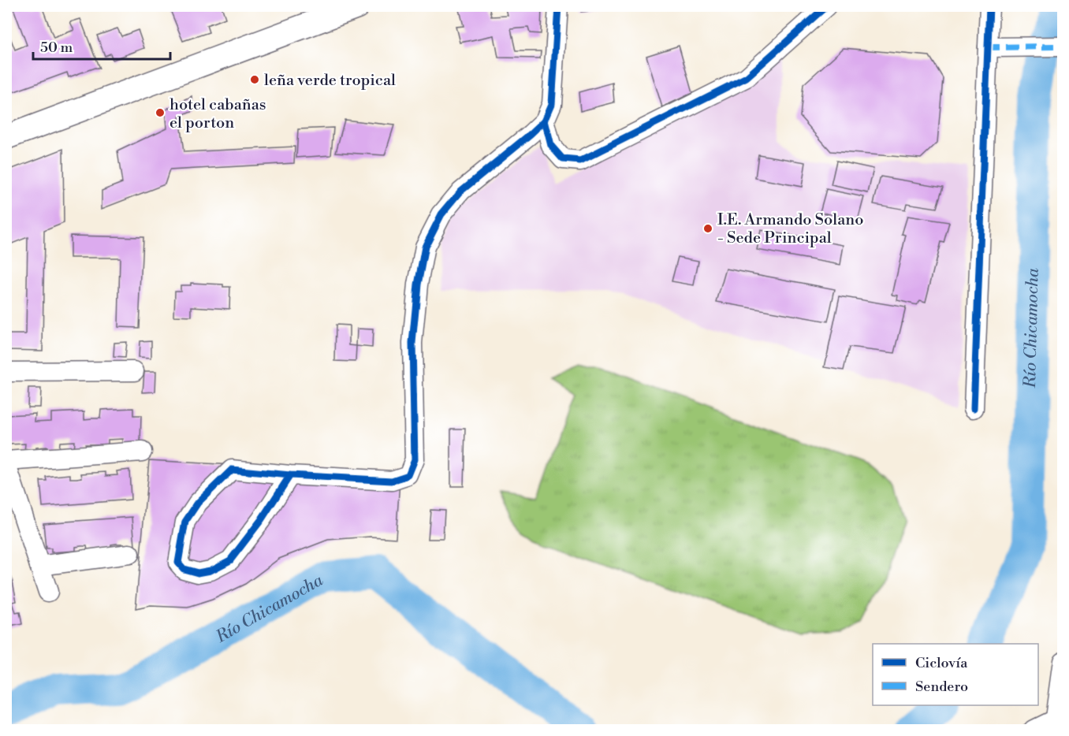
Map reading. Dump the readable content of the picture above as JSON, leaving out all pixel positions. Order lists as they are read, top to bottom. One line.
{"water":["Río Chicamocha"],"places":["leña verde tropical","hotel cabañas el porton","I.E. Armando Solano - Sede Principal"],"legend":["Ciclovía","Sendero"],"scale_bar":"50 m"}
